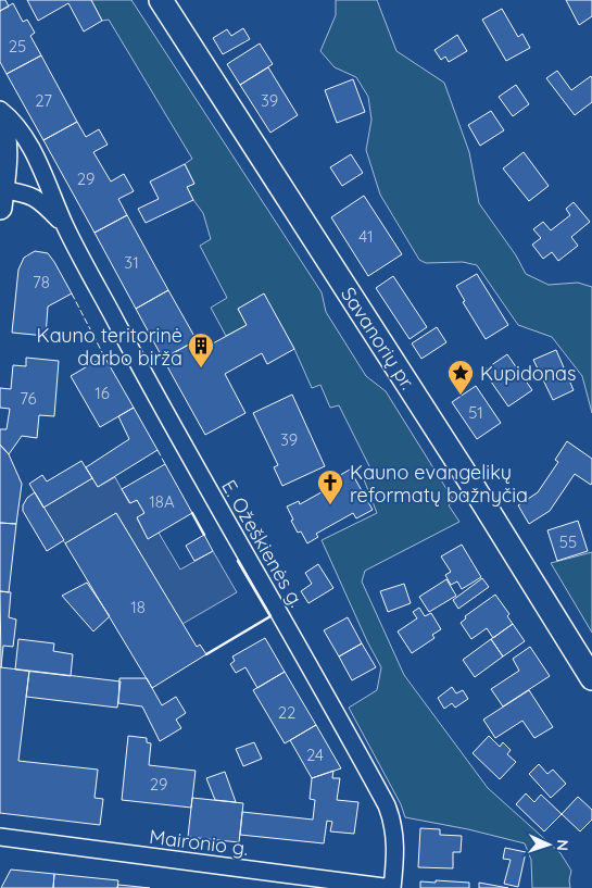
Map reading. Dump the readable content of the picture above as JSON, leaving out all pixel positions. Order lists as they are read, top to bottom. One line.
{"streets":{"main road":["Savanorių pr."],"street":["E. Ožeškienės g.","Maironio g."]},"crossings":[["E. Ožeškienės g.","Maironio g."]],"places":{"building":["Kauno teritorinė darbo birža"],"place":["Kupidonas"],"church":["Kauno evangelikų reformatų bažnyčia"]},"house_numbers":["25","27","39","29","41","31","78","16","76","51","39","18A","55","18","22","24","29"],"north":"right"}
